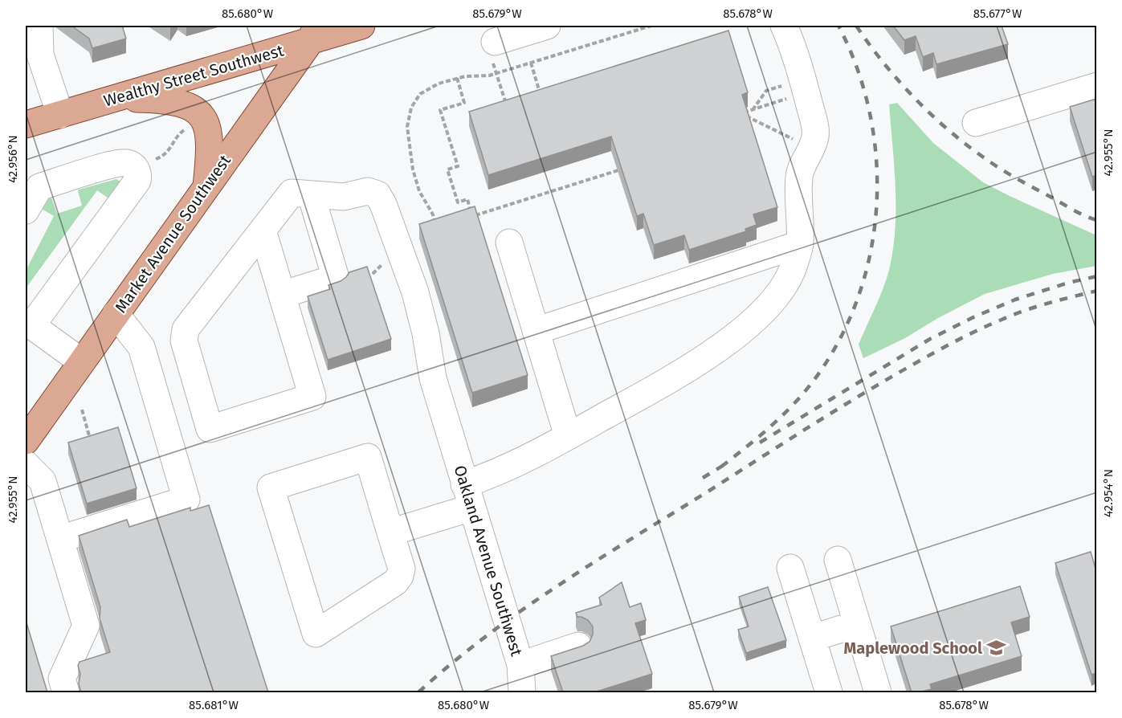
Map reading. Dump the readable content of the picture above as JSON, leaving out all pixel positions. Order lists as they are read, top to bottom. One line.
{"streets":{"main road":["Wealthy Street Southwest","Market Avenue Southwest"],"street":["Oakland Avenue Southwest"]},"crossings":[["Wealthy Street Southwest","Market Avenue Southwest"]],"places":{"school or university":["Maplewood School"]},"coordinates":["85.680°W","85.679°W","85.678°W","85.677°W","42.955°N","42.956°N","42.954°N","85.681°W"]}
